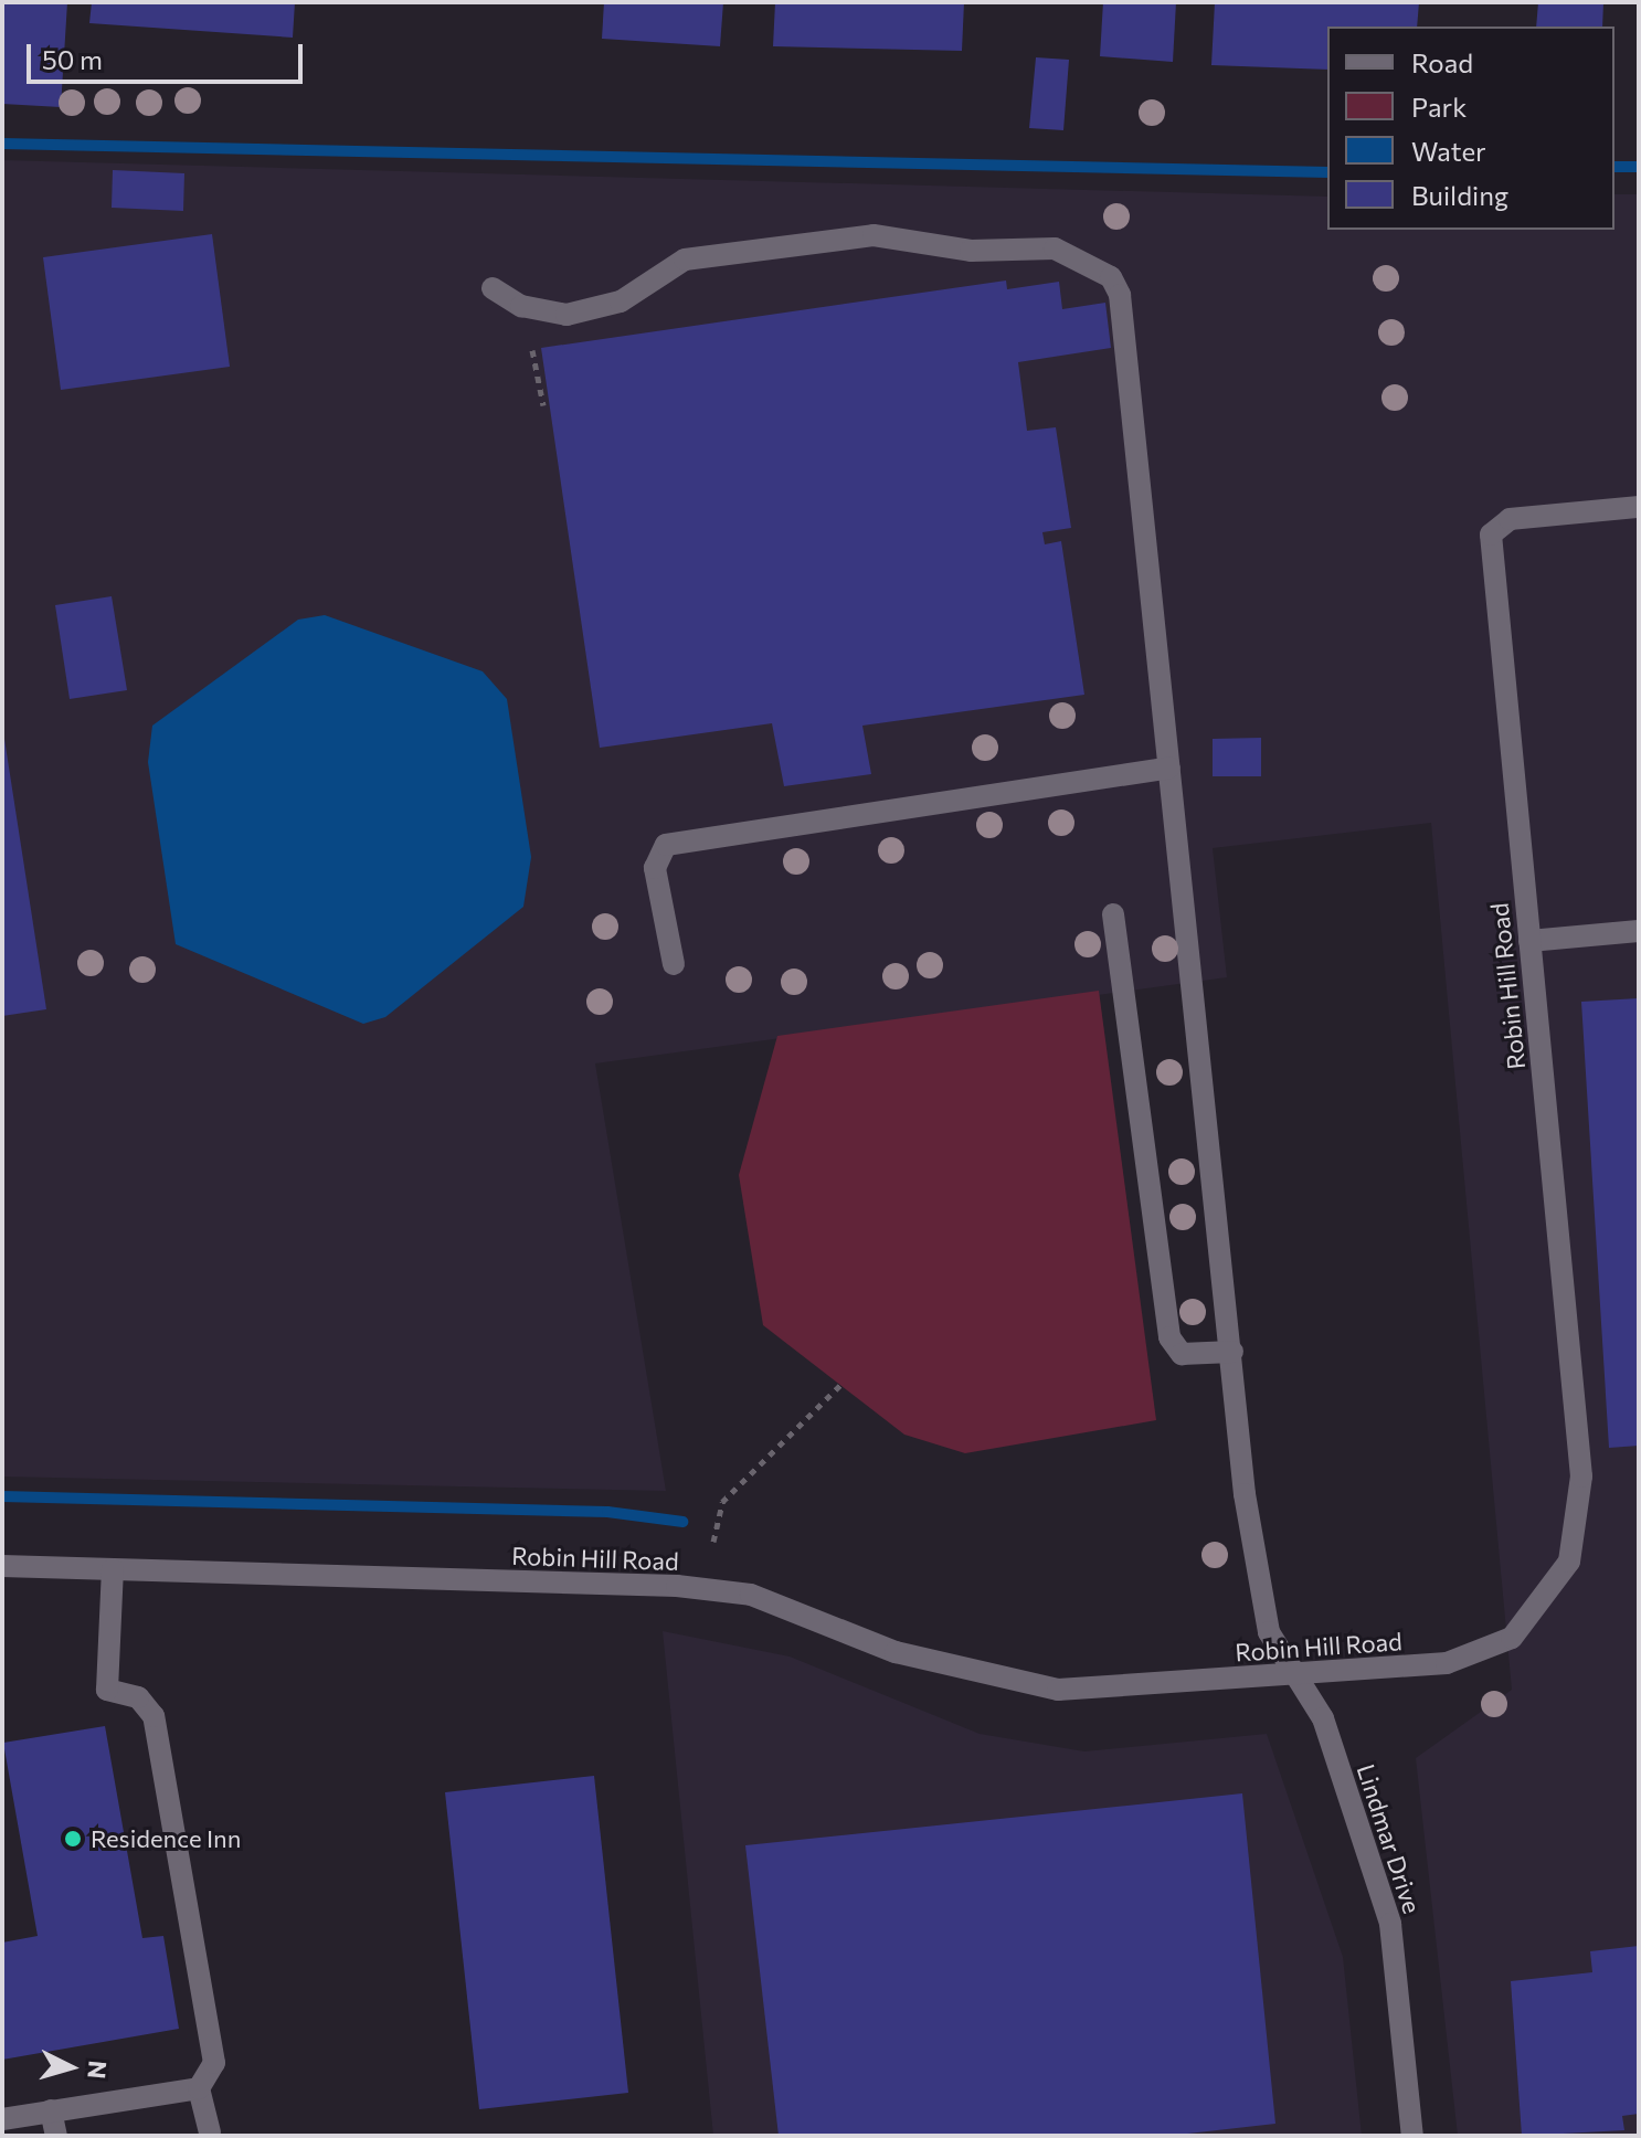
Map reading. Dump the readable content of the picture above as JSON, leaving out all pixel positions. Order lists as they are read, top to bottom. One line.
{"streets":{"street":["Robin Hill Road","Lindmar Drive"]},"crossings":[["Robin Hill Road","Lindmar Drive"]],"places":["Residence Inn"],"legend":["Road","Park","Water","Building"],"scale_bar":"50 m","north":"right"}
